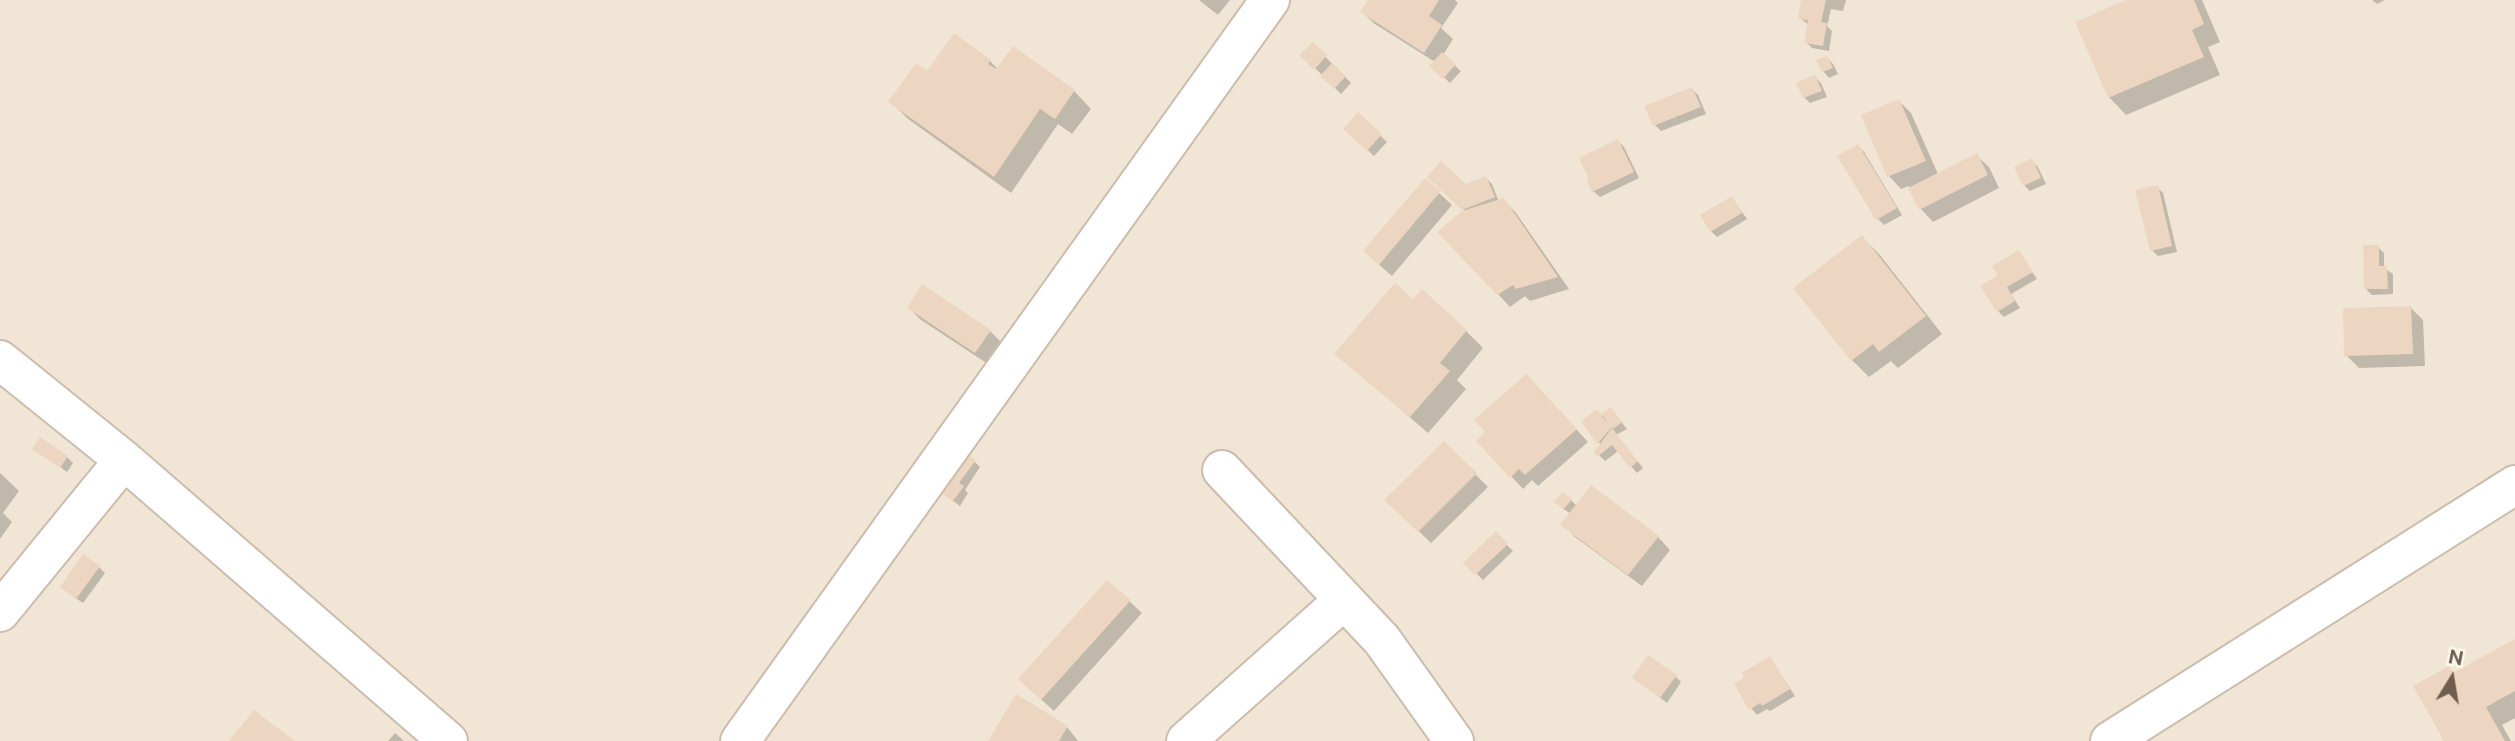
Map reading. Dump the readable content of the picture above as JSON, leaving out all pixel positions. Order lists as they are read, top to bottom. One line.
{"north":"top"}
